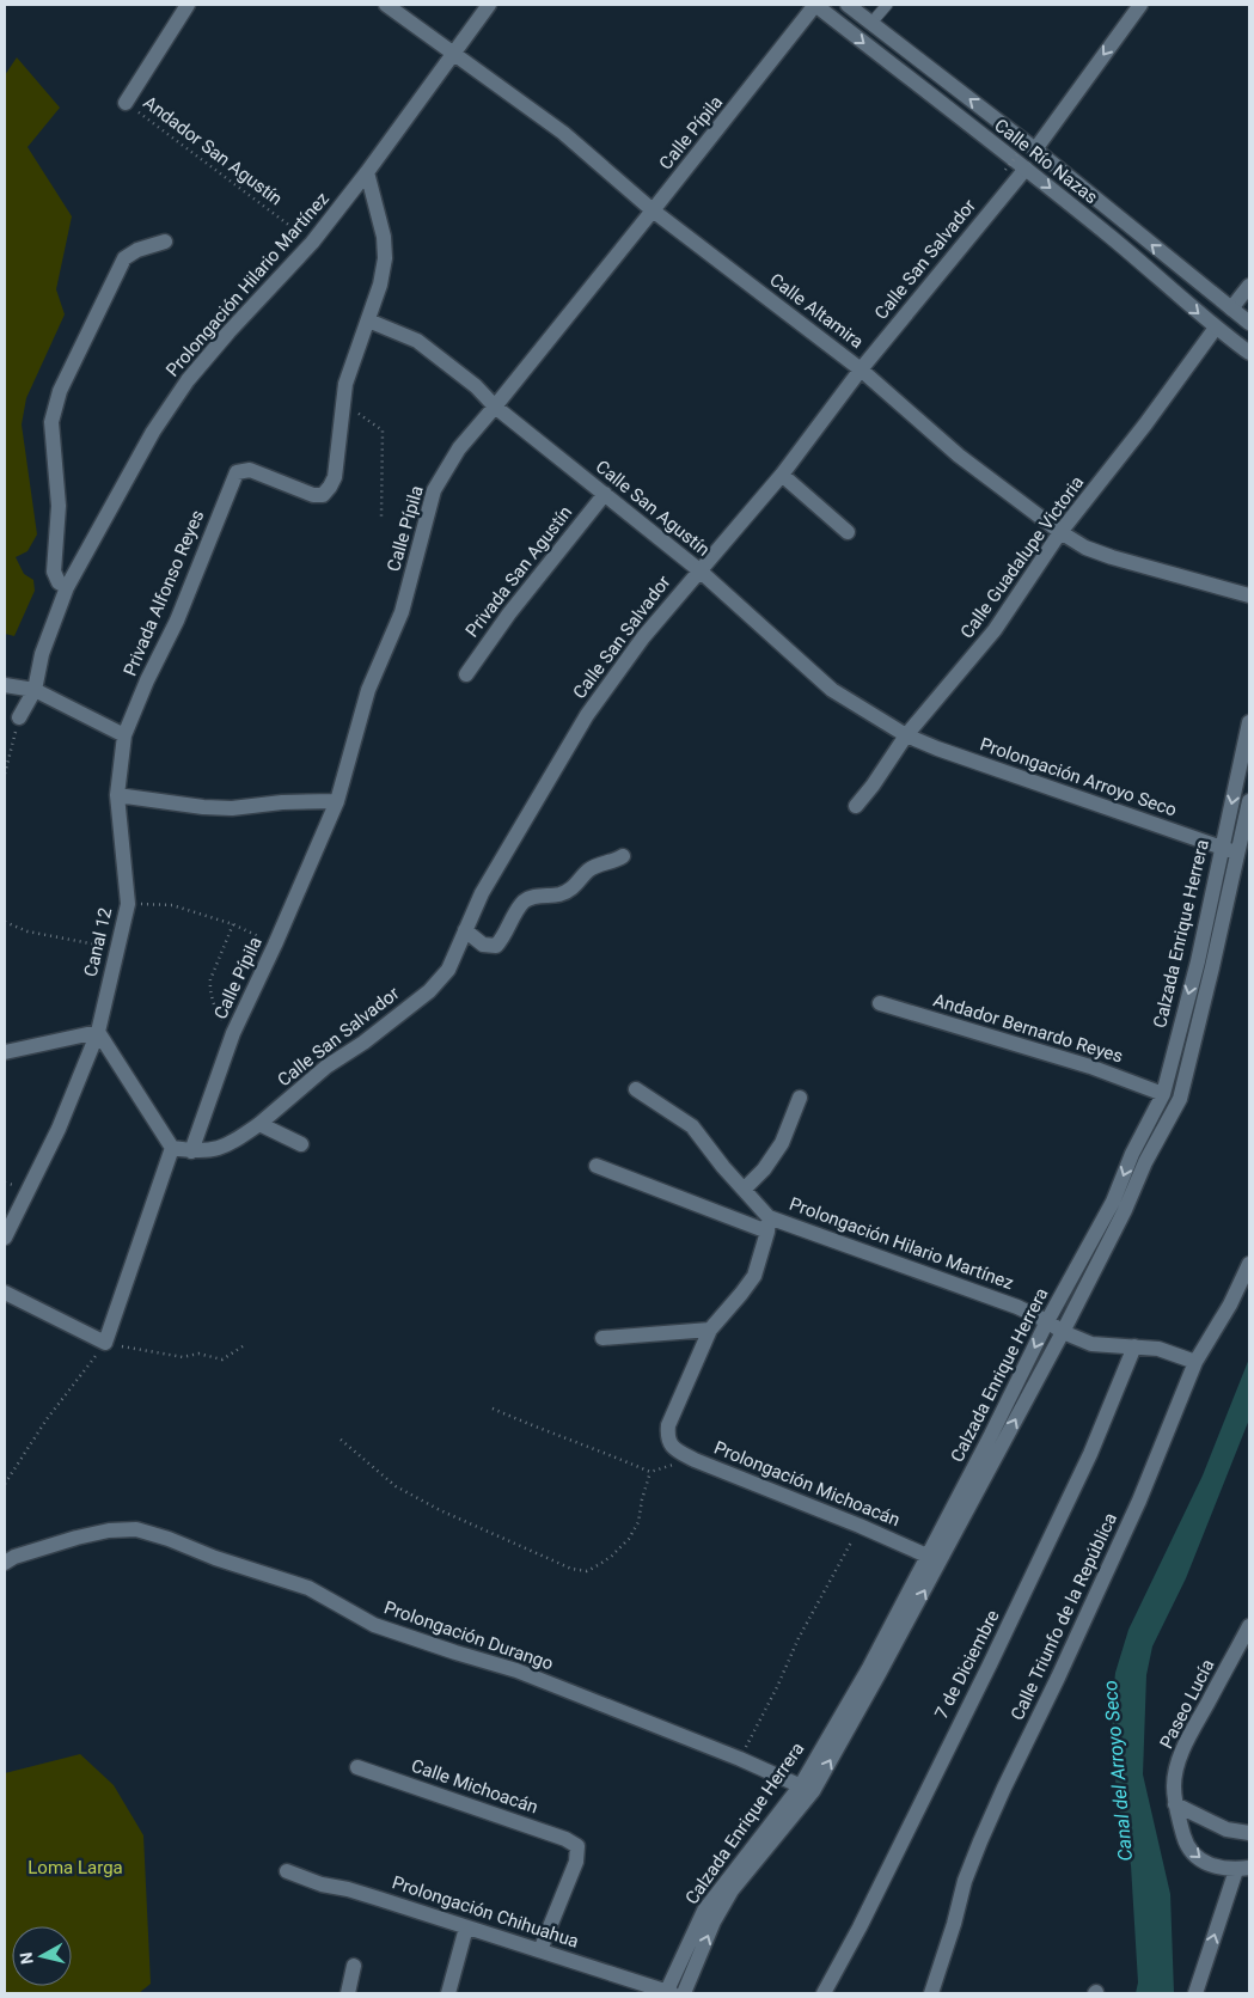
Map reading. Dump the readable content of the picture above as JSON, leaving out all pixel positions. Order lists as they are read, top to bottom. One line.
{"streets":{"street":["Calle Pípila","Calle Río Nazas","Calle San Salvador","Prolongación Hilario Martínez","Calle Altamira","Calle San Agustín","Calle Guadalupe Victoria","Privada San Agustín","Privada Alfonso Reyes","Prolongación Arroyo Seco","Calzada Enrique Herrera","Canal 12","Andador Bernardo Reyes","Prolongación Michoacán","Calle Triunfo de la República","Prolongación Durango","7 de Diciembre","Paseo Lucía","Calle Michoacán","Prolongación Chihuahua"],"path":["Andador San Agustín"]},"crossings":[["Calle Pípila","Calle Río Nazas"],["Calle Pípila","Calle San Salvador"],["Calle Pípila","Calle Altamira"],["Calle Pípila","Calle San Agustín"],["Andador San Agustín","Prolongación Hilario Martínez"],["Calle Río Nazas","Calle San Salvador"],["Calle Río Nazas","Calle Guadalupe Victoria"],["Calle San Salvador","Calle Altamira"],["Calle San Salvador","Calle San Agustín"],["Prolongación Hilario Martínez","Calle Altamira"],["Prolongación Hilario Martínez","Calzada Enrique Herrera"],["Prolongación Hilario Martínez","Calle Triunfo de la República"],["Prolongación Hilario Martínez","7 de Diciembre"],["Calle Altamira","Calle Guadalupe Victoria"],["Calle San Agustín","Calle Guadalupe Victoria"],["Calle San Agustín","Privada San Agustín"],["Calle San Agustín","Prolongación Arroyo Seco"],["Calle Guadalupe Victoria","Prolongación Arroyo Seco"],["Privada Alfonso Reyes","Canal 12"],["Prolongación Arroyo Seco","Calzada Enrique Herrera"],["Calzada Enrique Herrera","Andador Bernardo Reyes"],["Calzada Enrique Herrera","Prolongación Michoacán"],["Calzada Enrique Herrera","Prolongación Durango"],["Calzada Enrique Herrera","Prolongación Chihuahua"],["Calle Michoacán","Prolongación Chihuahua"]],"water":["Canal del Arroyo Seco"],"parks":["Loma Larga"],"north":"left"}
